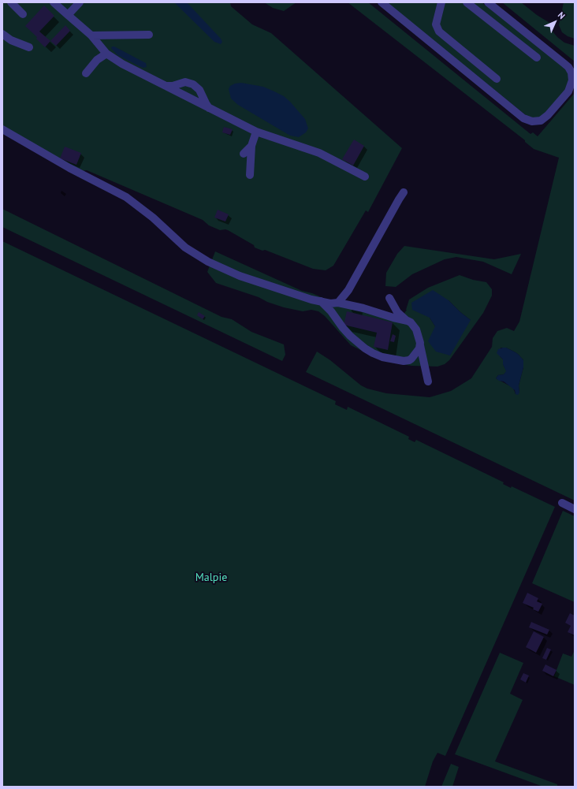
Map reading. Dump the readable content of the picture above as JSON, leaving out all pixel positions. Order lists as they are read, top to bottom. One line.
{"parks":["Malpie"],"north":"top right"}
